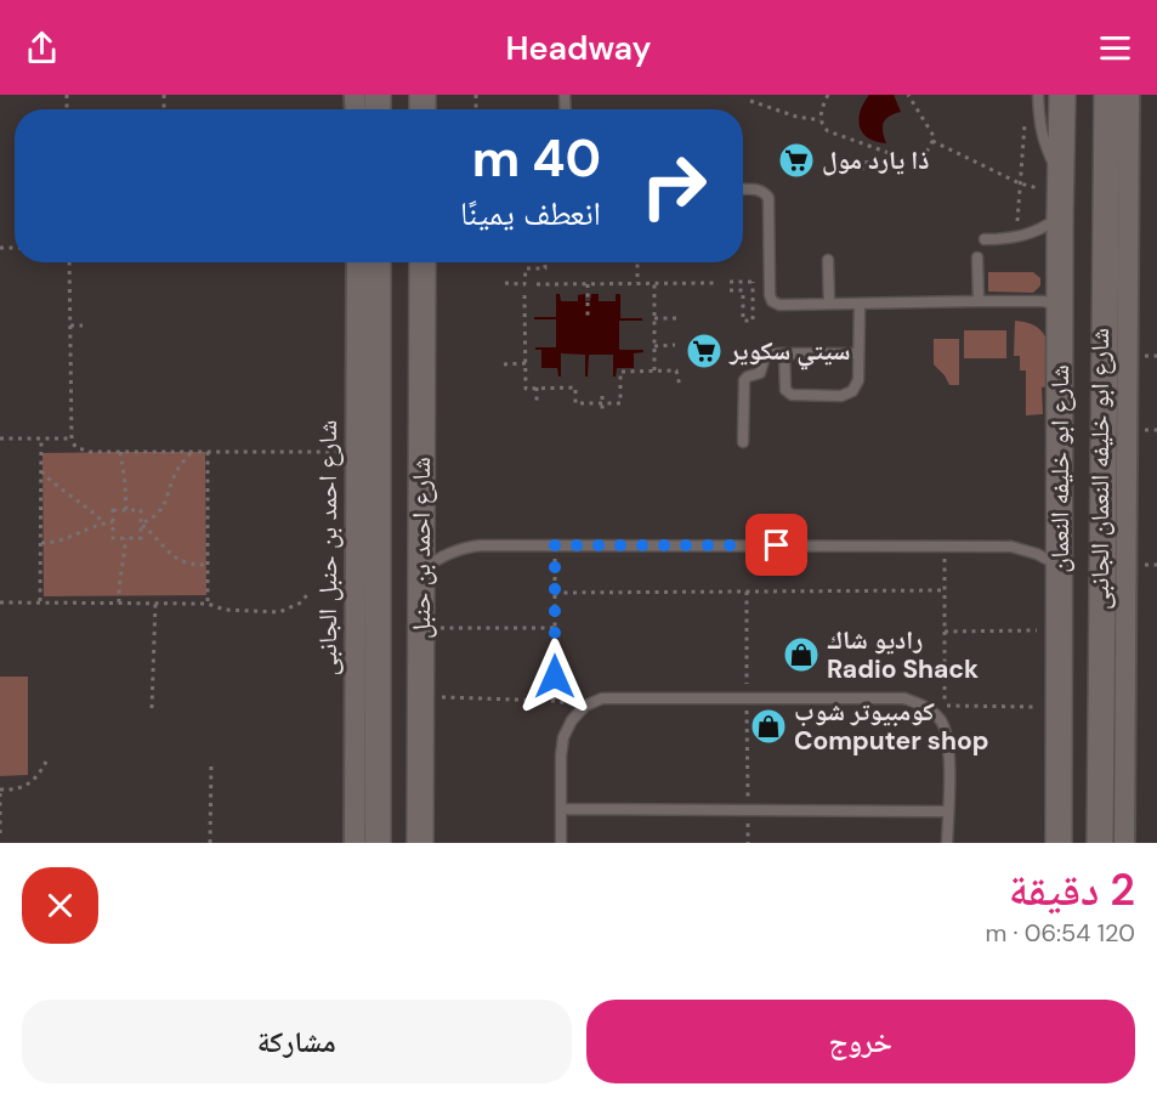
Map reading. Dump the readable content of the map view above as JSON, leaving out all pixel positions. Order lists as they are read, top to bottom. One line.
{"streets":{"street":["شارع ابو خليفه النعمان","شارع ابو خليفه النعمان الجانبى","شارع احمد بن حنبل الجانبى","شارع احمد بن حنبل"]},"places":{"supermarket":["ذا يارد مول","سيتي سكوير"],"shop":["راديو شاك Radio Shack","كومبيوتر شوب Computer shop"]},"page":{"header":"Headway","turn":["40 m","انعطف يمينًا"],"heading":["2 دقيقة","120 m · 06:54"],"buttons":["خروج","مشاركة"]}}
